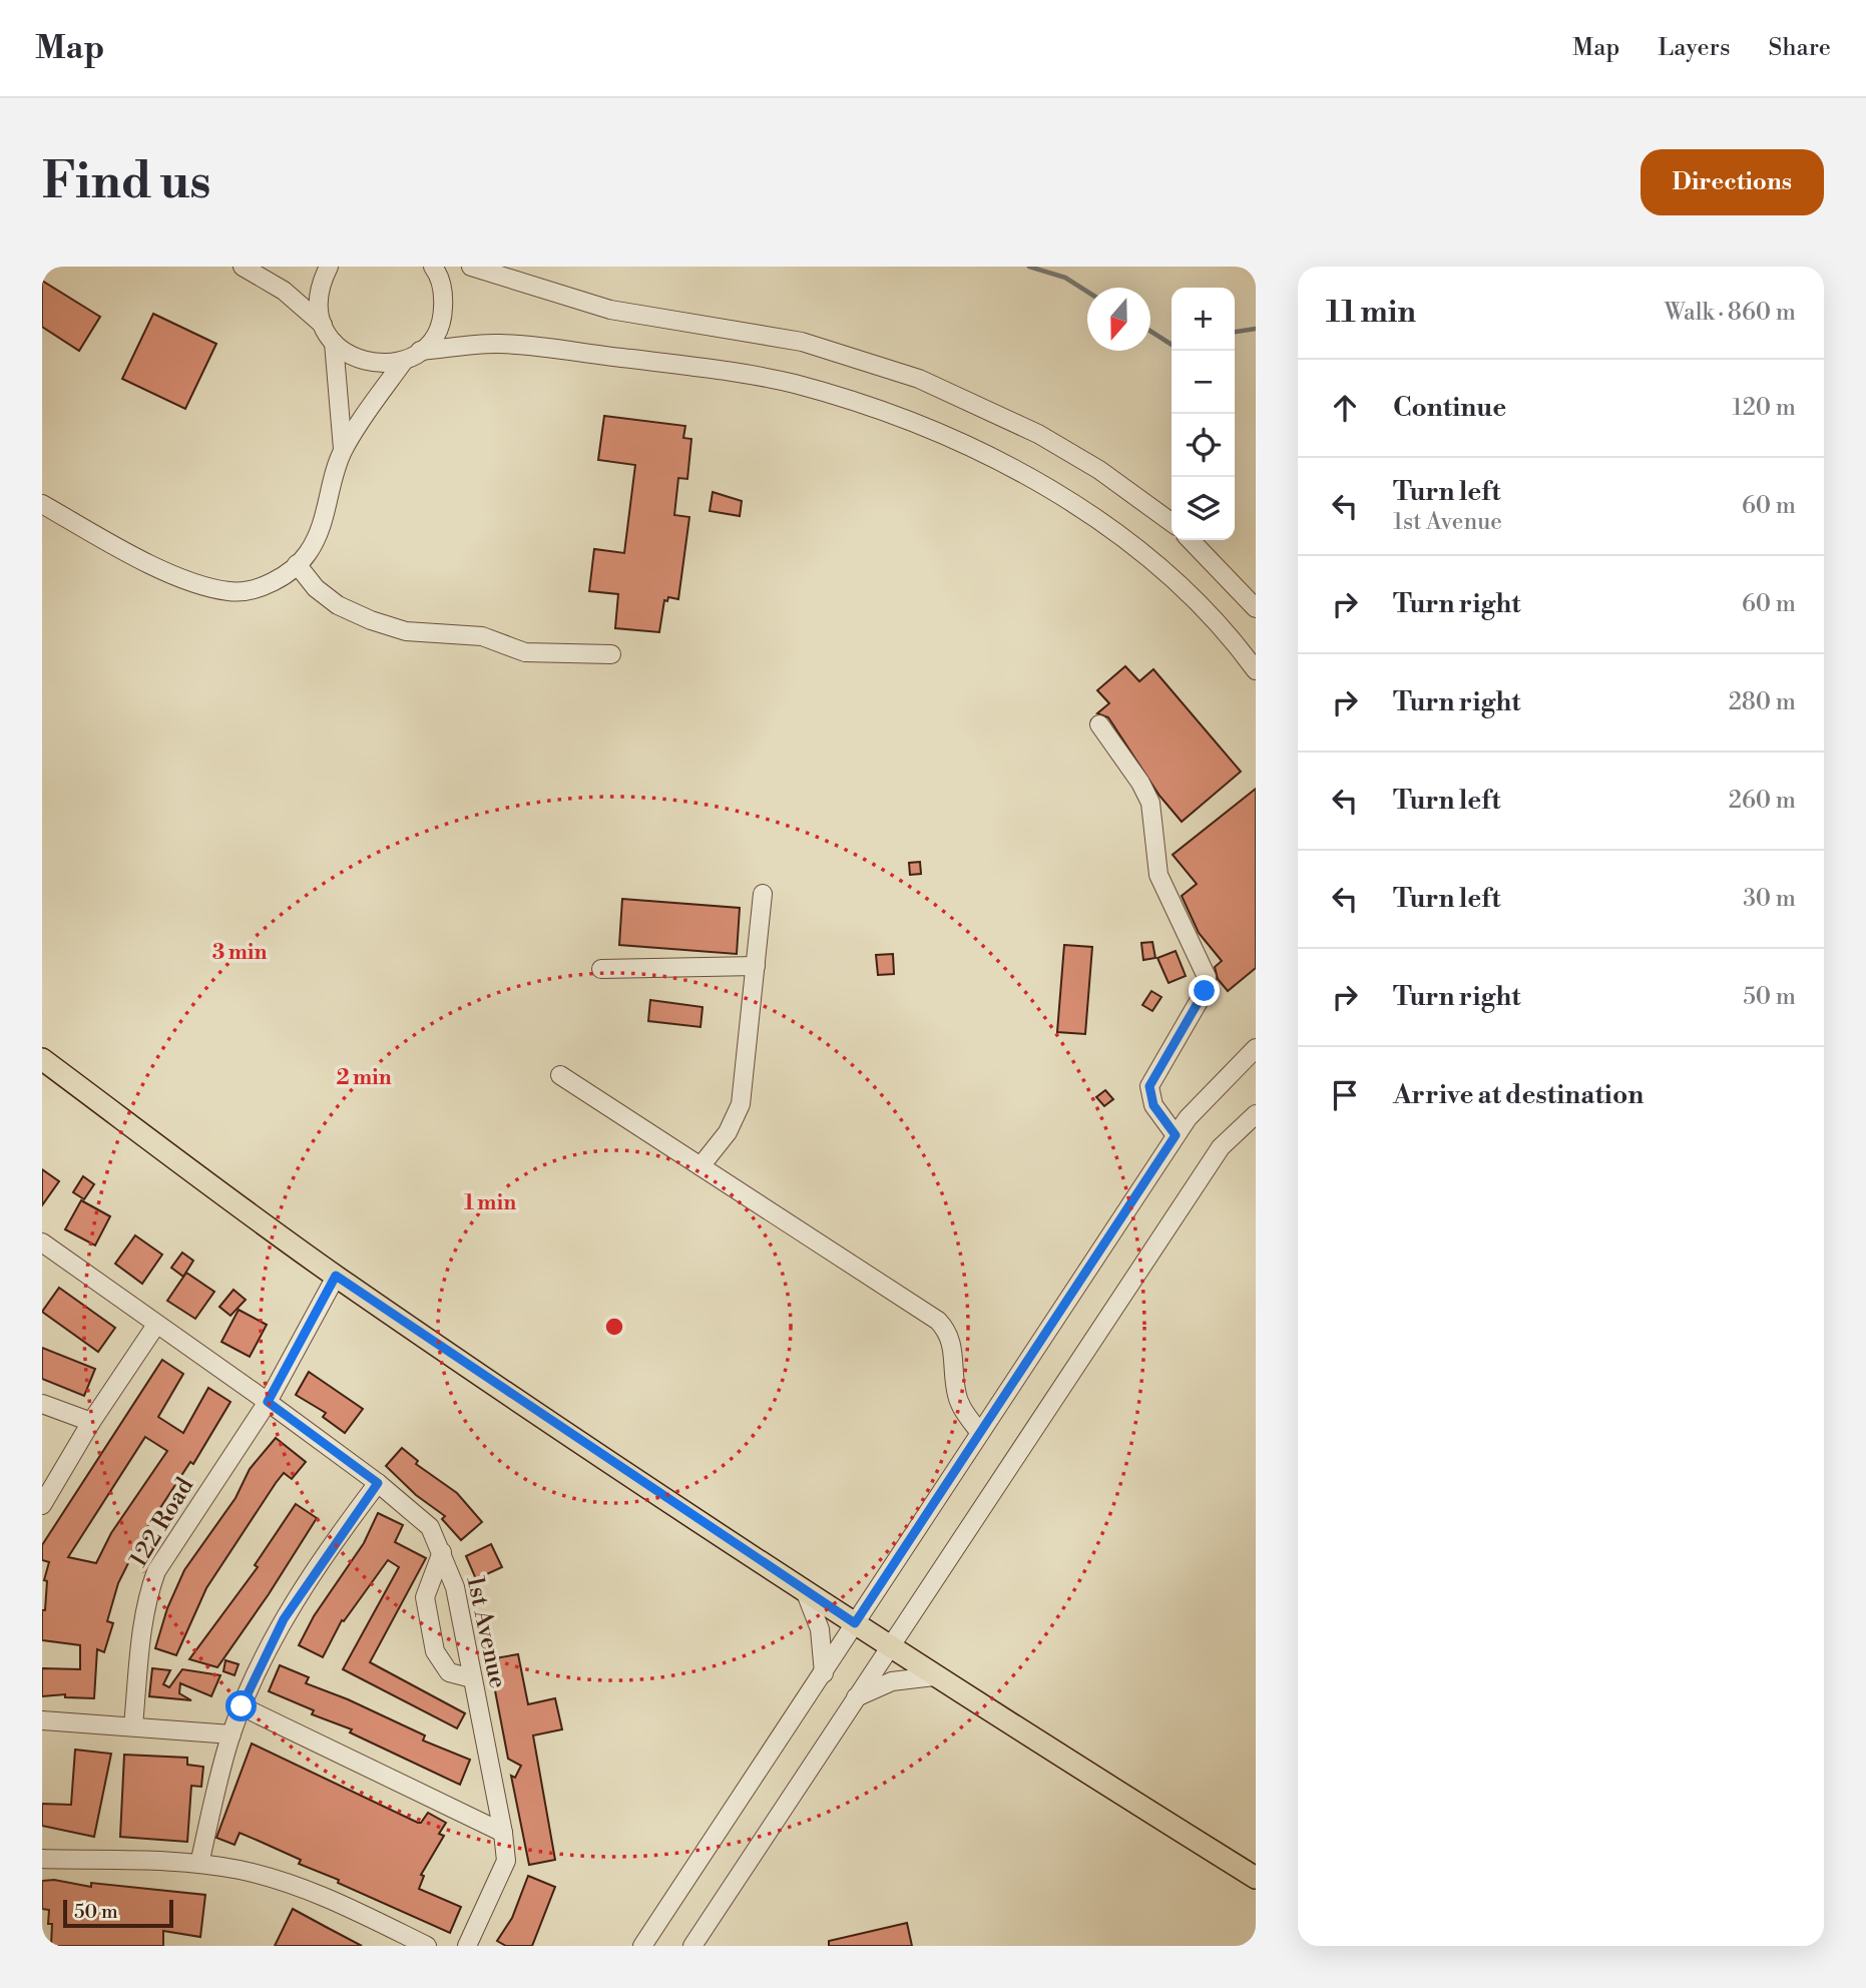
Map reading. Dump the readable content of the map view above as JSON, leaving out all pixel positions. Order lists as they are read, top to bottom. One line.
{"streets":{"street":["122 Road","1st Avenue"]},"crossings":[["122 Road","1st Avenue"]],"scale_bar":"50 m","north":"bottom","page":{"header":"Map","nav":["Map","Layers","Share"],"buttons":"Directions","title":"Find us","heading":["11 min","Walk · 860 m"],"map_buttons":["+","−"],"list":[["Continue","120 m"],["Turn left","1st Avenue","60 m"],["Turn right","60 m"],["Turn right","280 m"],["Turn left","260 m"],["Turn left","30 m"],["Turn right","50 m"],"Arrive at destination"],"scale":"50 m"},"rings":["3 min","2 min","1 min"]}
